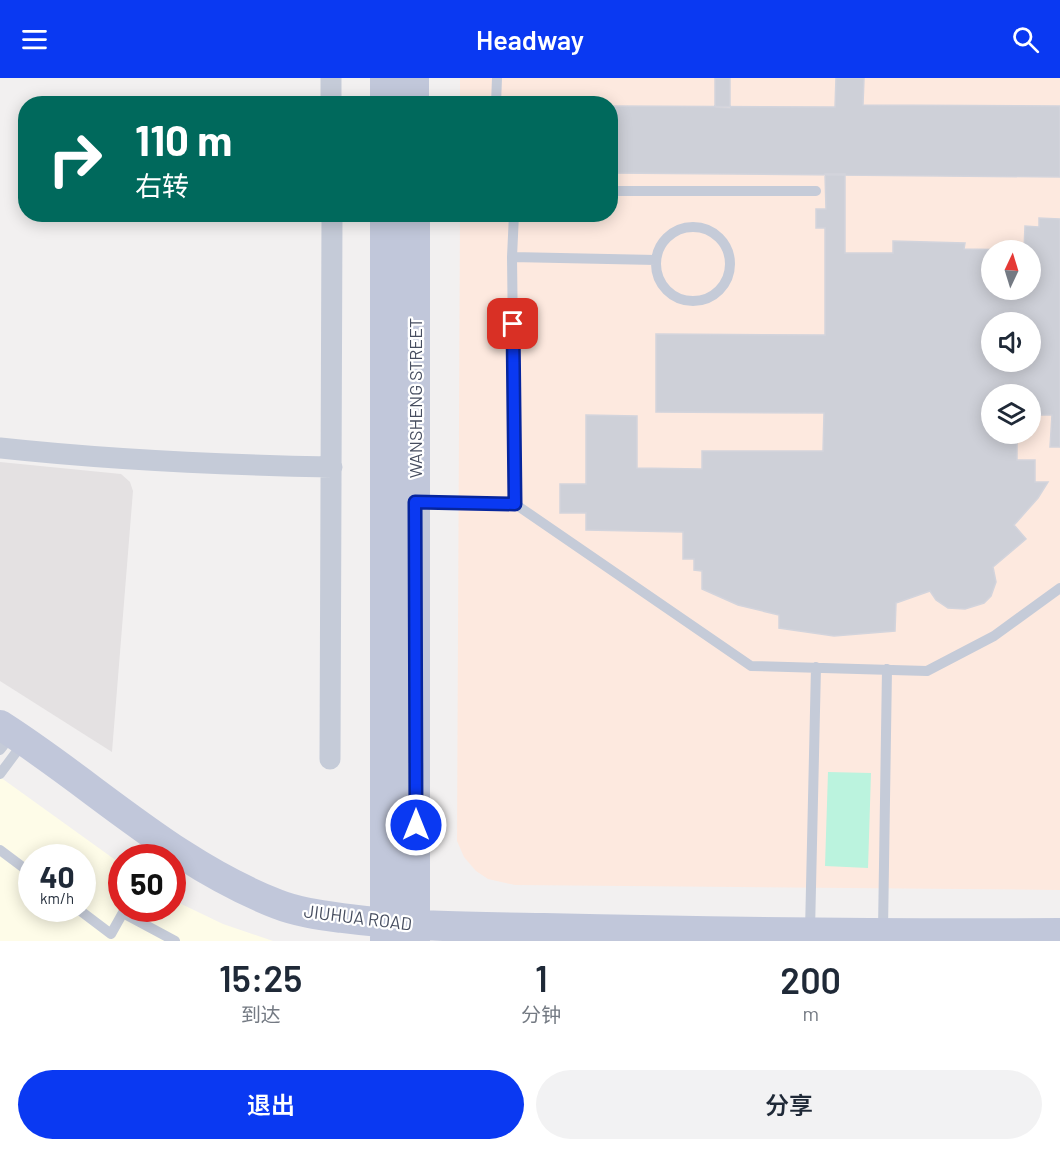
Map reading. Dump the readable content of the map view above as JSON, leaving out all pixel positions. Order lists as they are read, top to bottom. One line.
{"streets":{"main road":["WANSHENG STREET","JIUHUA ROAD"]},"crossings":[["WANSHENG STREET","JIUHUA ROAD"]],"north":"top","page":{"header":"Headway","turn":["110 m","右转"],"speed":"40 km/h","limit":"50","eta":["15:25","到达","1","分钟","200","m"],"buttons":["退出","分享"]}}
